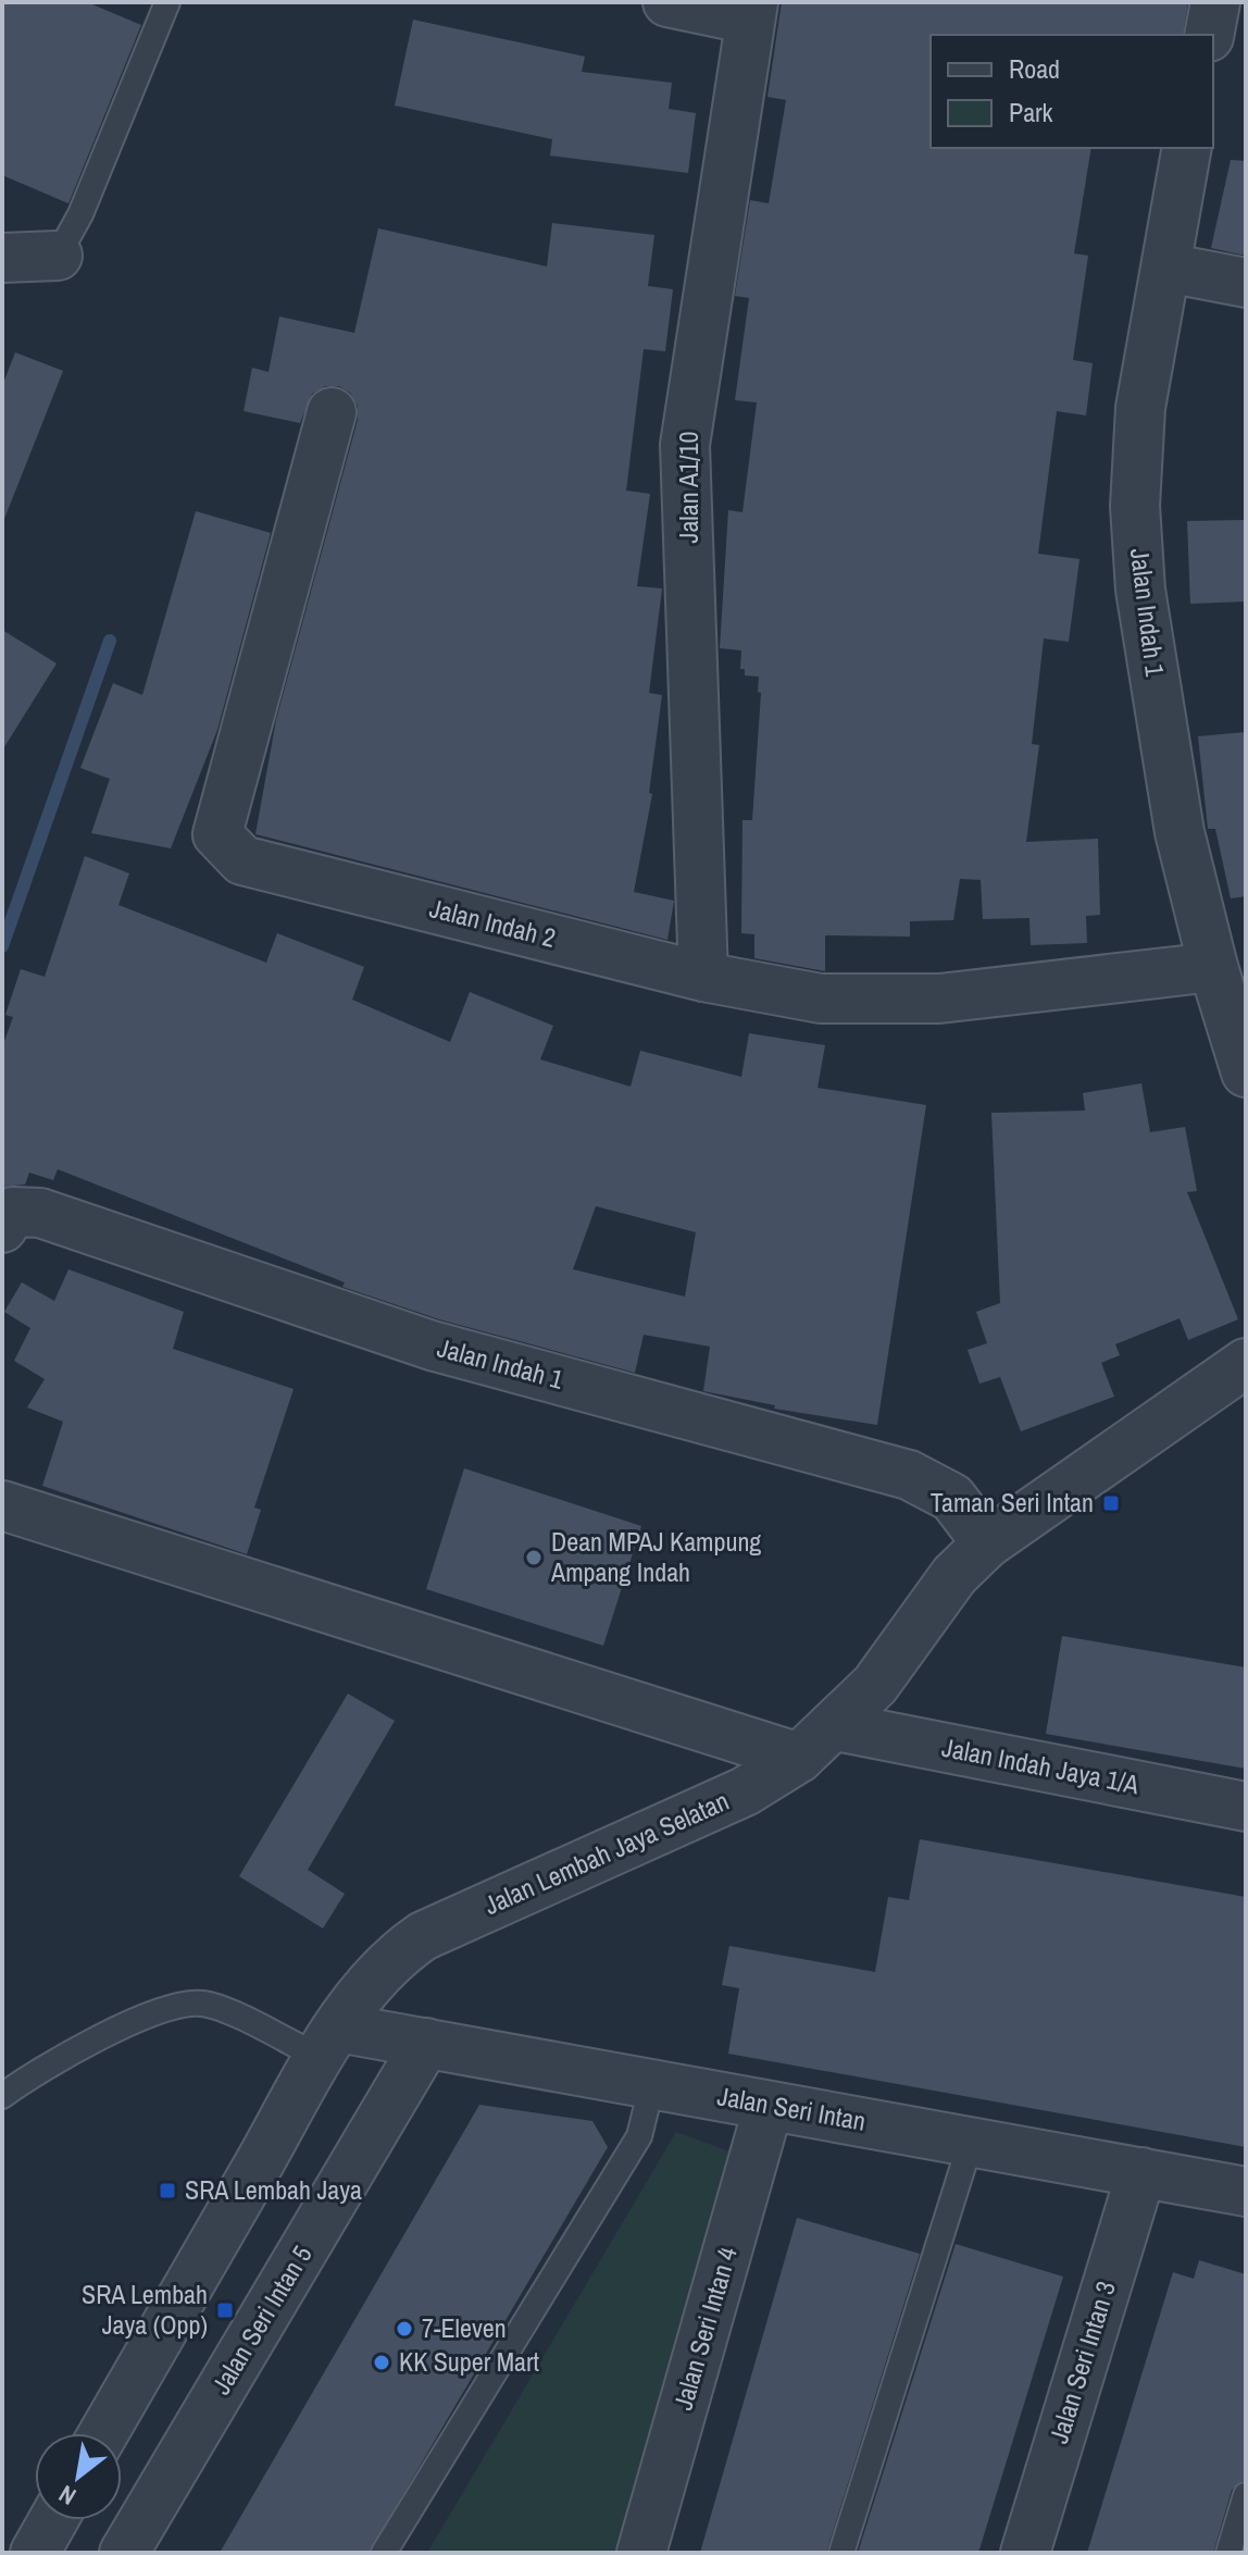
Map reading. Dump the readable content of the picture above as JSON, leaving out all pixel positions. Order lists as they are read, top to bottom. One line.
{"streets":{"street":["Jalan A1/10","Jalan Indah 1","Jalan Indah 2","Jalan Indah Jaya 1/A","Jalan Lembah Jaya Selatan","Jalan Seri Intan","Jalan Seri Intan 5","Jalan Seri Intan 4","Jalan Seri Intan 3"]},"crossings":[["Jalan A1/10","Jalan Indah 2"],["Jalan Indah 1","Jalan Indah 2"],["Jalan Indah 1","Jalan Lembah Jaya Selatan"],["Jalan Indah Jaya 1/A","Jalan Lembah Jaya Selatan"],["Jalan Lembah Jaya Selatan","Jalan Seri Intan"],["Jalan Seri Intan","Jalan Seri Intan 5"],["Jalan Seri Intan","Jalan Seri Intan 4"],["Jalan Seri Intan","Jalan Seri Intan 3"]],"places":{"transit":["Taman Seri Intan","SRA Lembah Jaya","SRA Lembah Jaya (Opp)"],"other":["Dean MPAJ Kampung Ampang Indah","7-Eleven","KK Super Mart"]},"legend":["Road","Park"],"north":"bottom left"}
